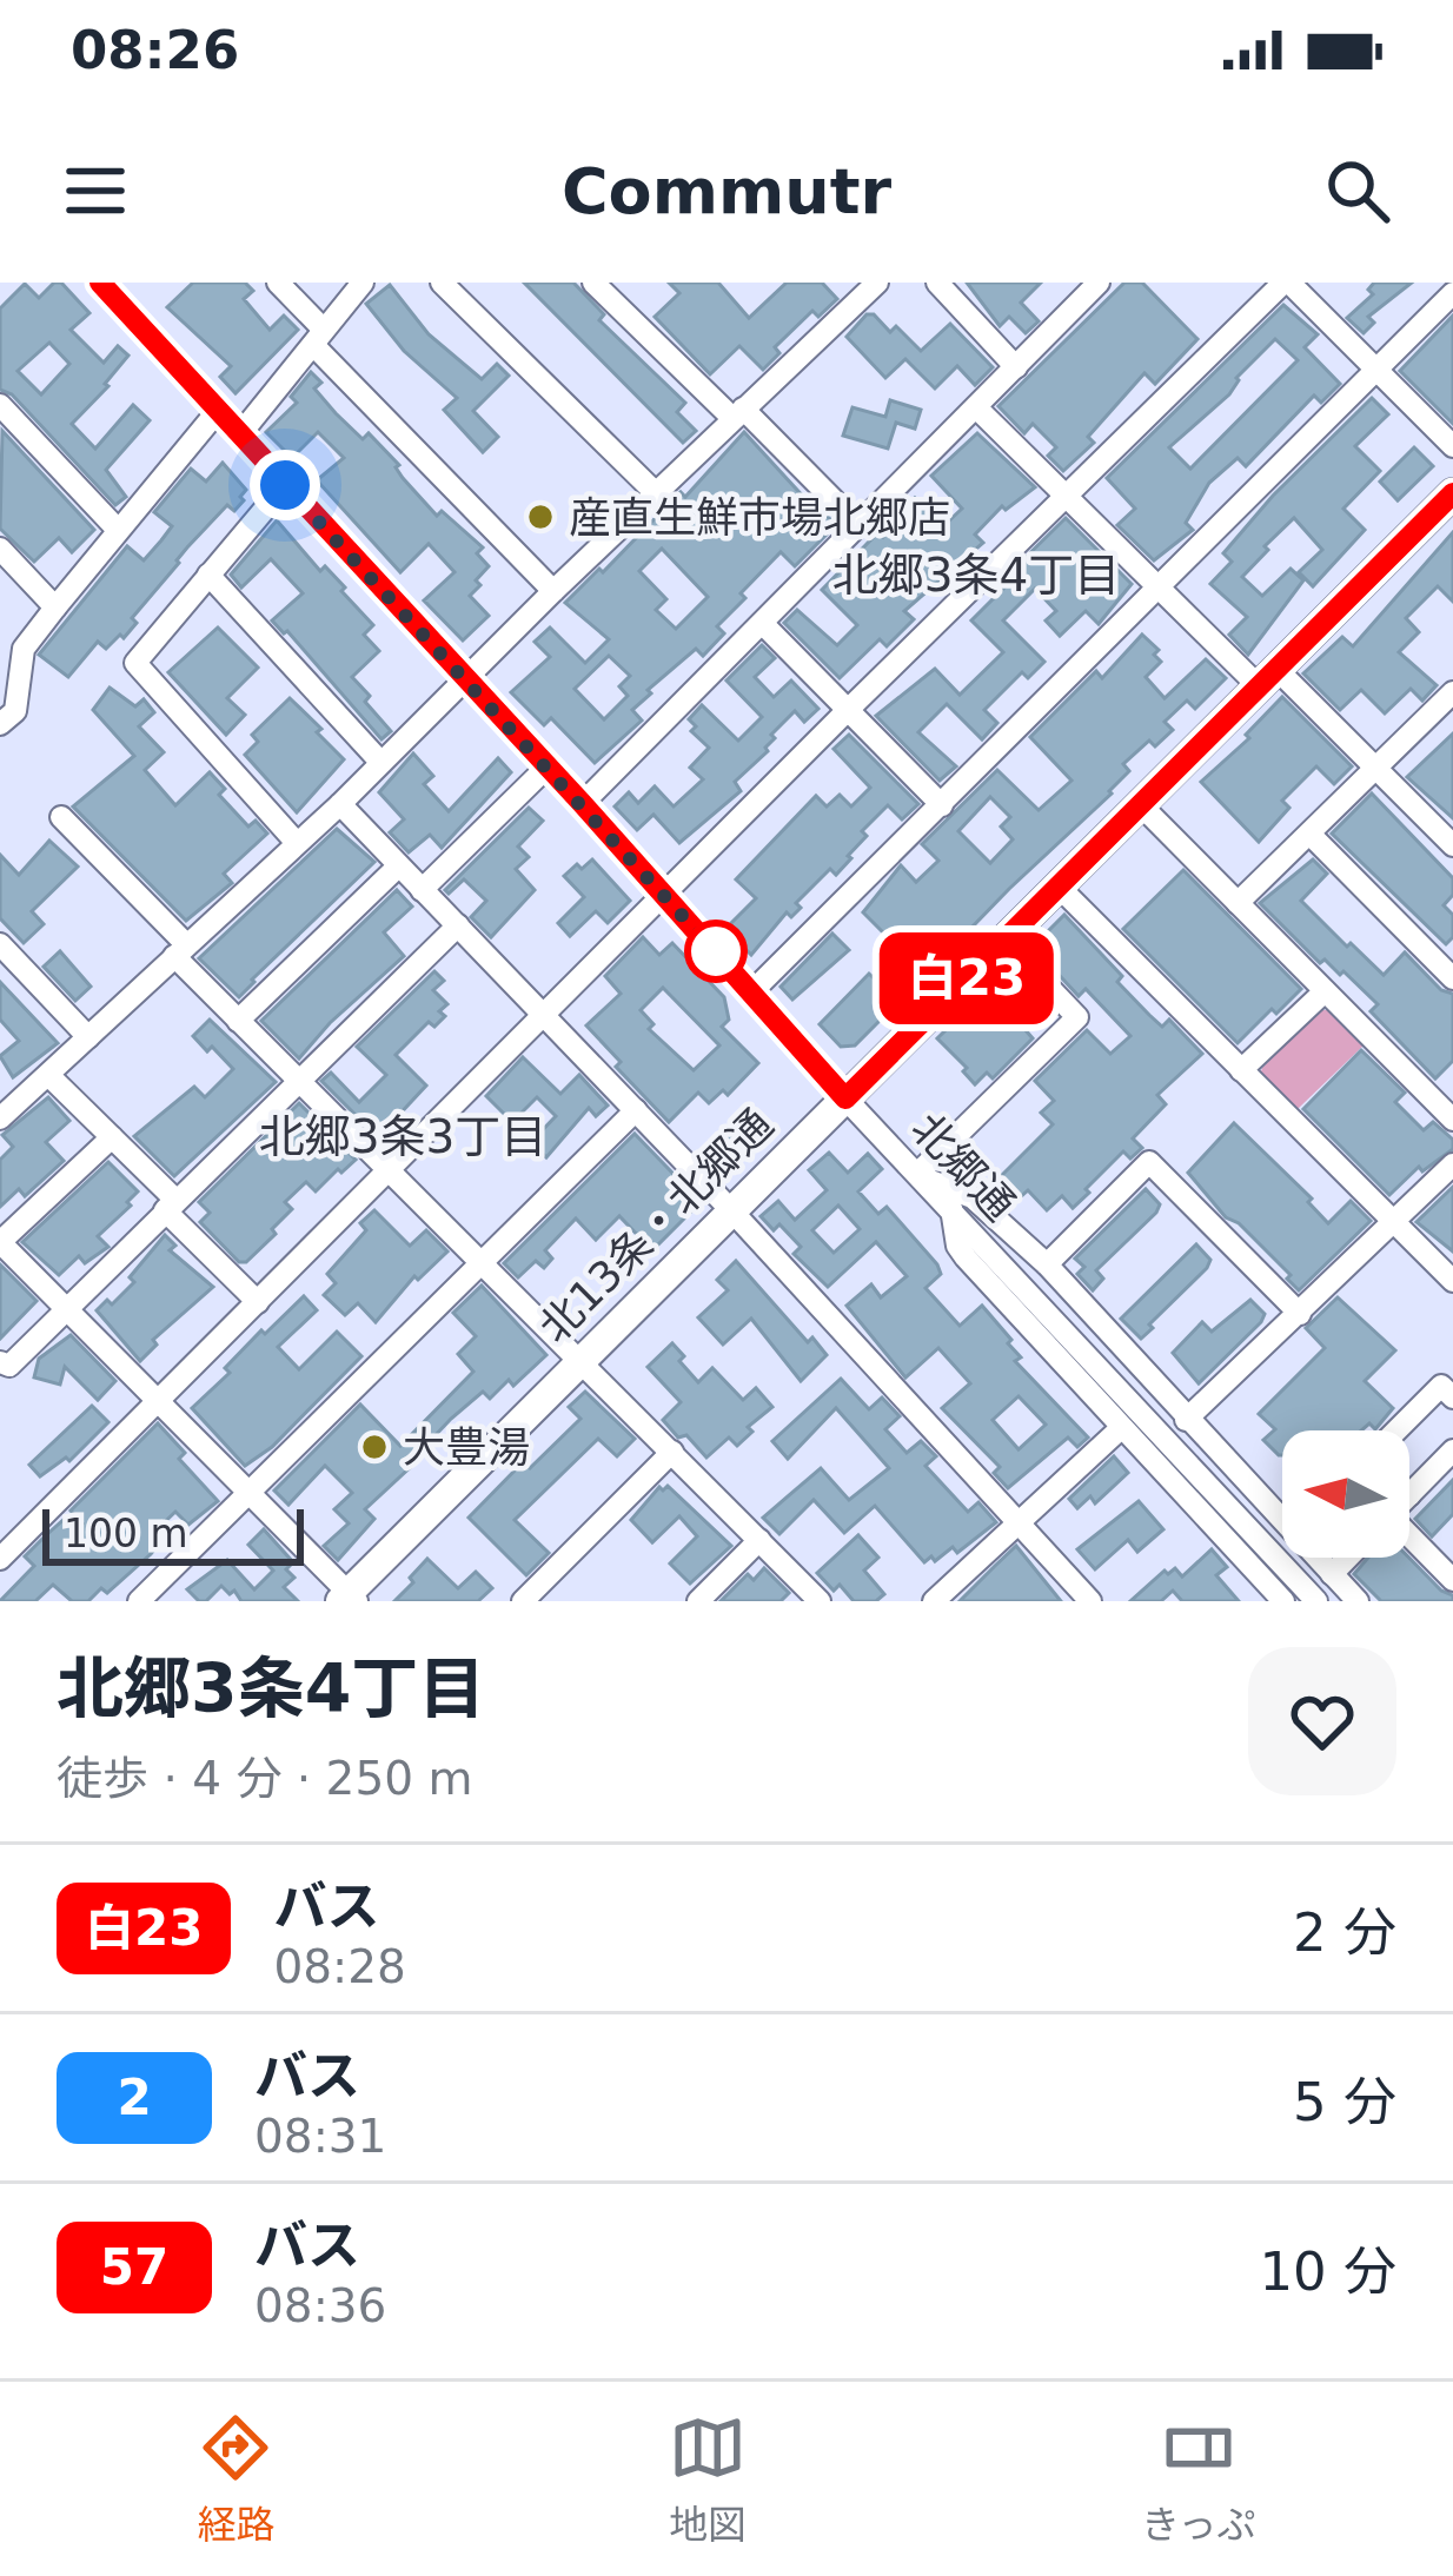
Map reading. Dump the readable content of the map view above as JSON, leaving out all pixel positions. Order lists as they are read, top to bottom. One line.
{"streets":{"main road":["北13条・北郷通"],"street":["北郷通"]},"crossings":[["北郷通","北13条・北郷通"]],"districts":["北郷3条4丁目","北郷3条3丁目"],"places":["産直生鮮市場北郷店","大豊湯"],"lines":["bus line 白23"],"scale_bar":"100 m","north":"left","page":{"status":"08:26","header":"Commutr","on_map":"白23","scale":"100 m","heading":["北郷3条4丁目","徒歩 · 4 分 · 250 m"],"list":[{"mark":"白23","name":"バス","note":"08:28","value":"2 分"},{"mark":"2","name":"バス","note":"08:31","value":"5 分"},{"mark":"57","name":"バス","note":"08:36","value":"10 分"}],"tabs":["経路","地図","きっぷ"]}}
